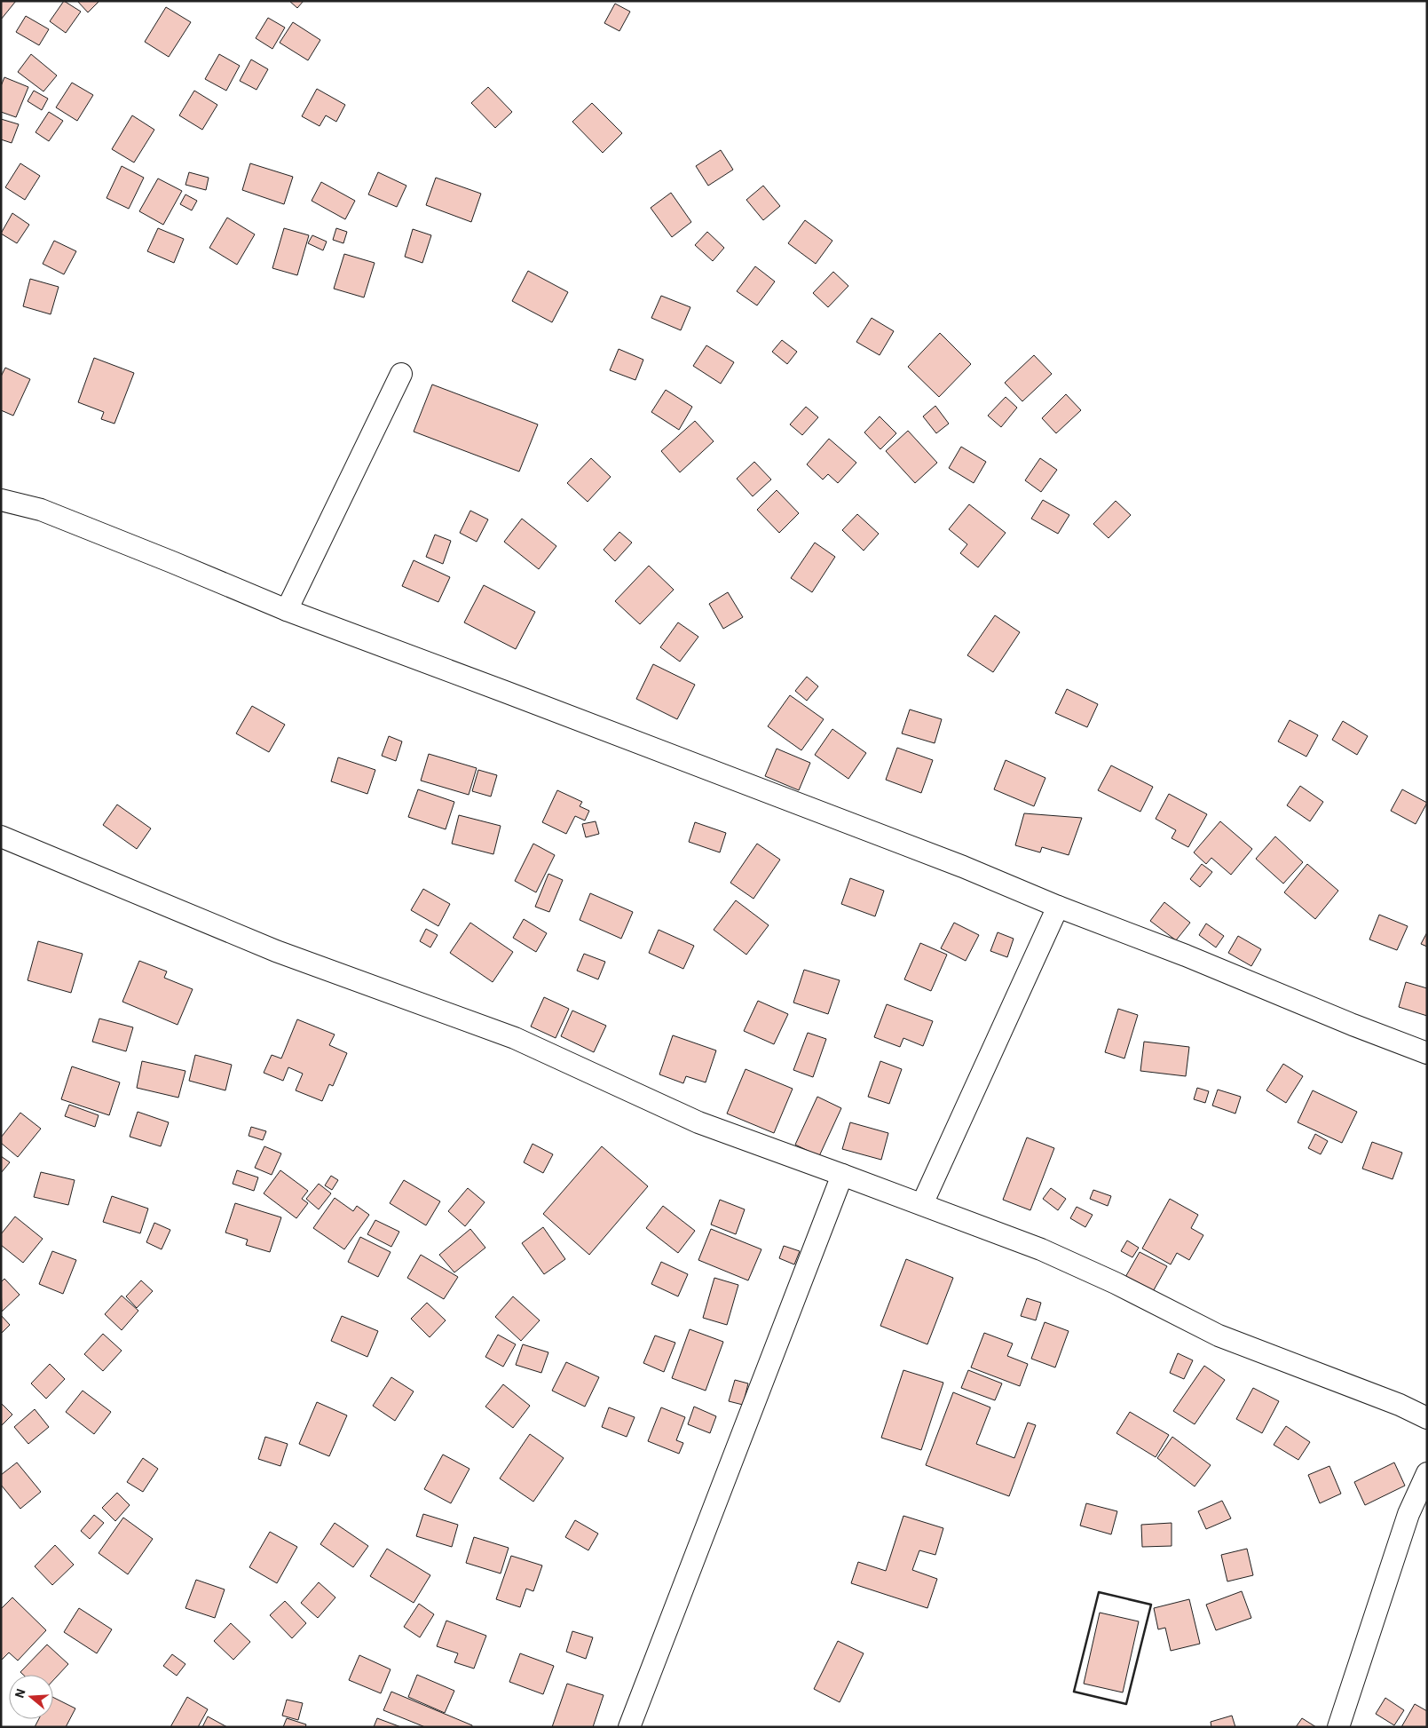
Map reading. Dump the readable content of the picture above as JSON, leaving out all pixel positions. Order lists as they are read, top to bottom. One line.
{"north":"left"}
